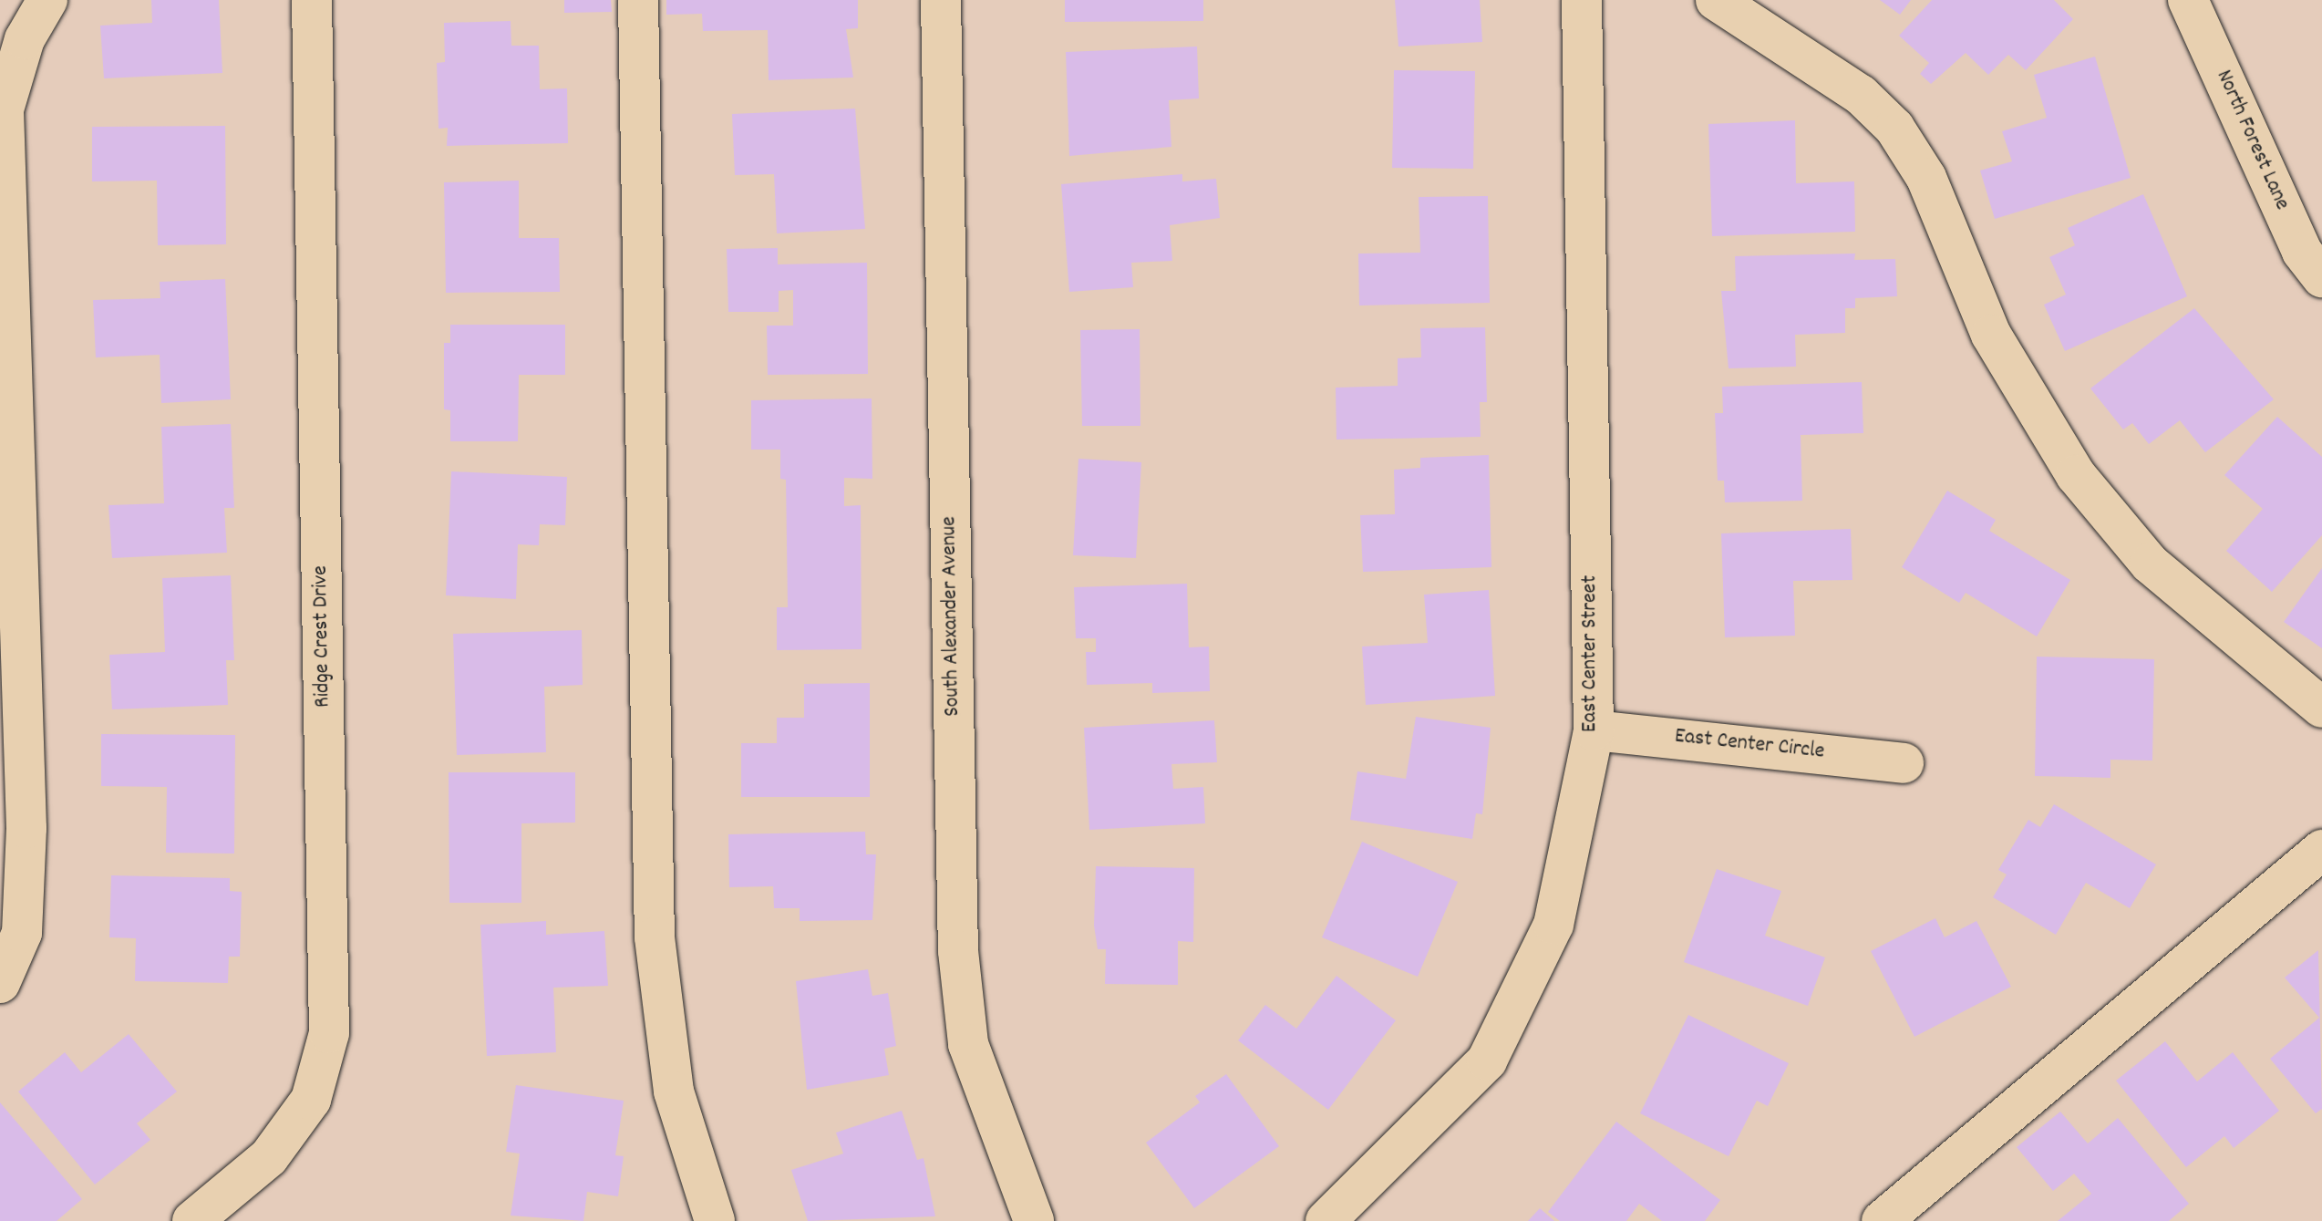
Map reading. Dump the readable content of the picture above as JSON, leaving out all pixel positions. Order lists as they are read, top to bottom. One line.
{"streets":{"street":["North Forest Lane","South Alexander Avenue","Ridge Crest Drive","East Center Street","East Center Circle"]},"crossings":[["East Center Street","East Center Circle"]]}
